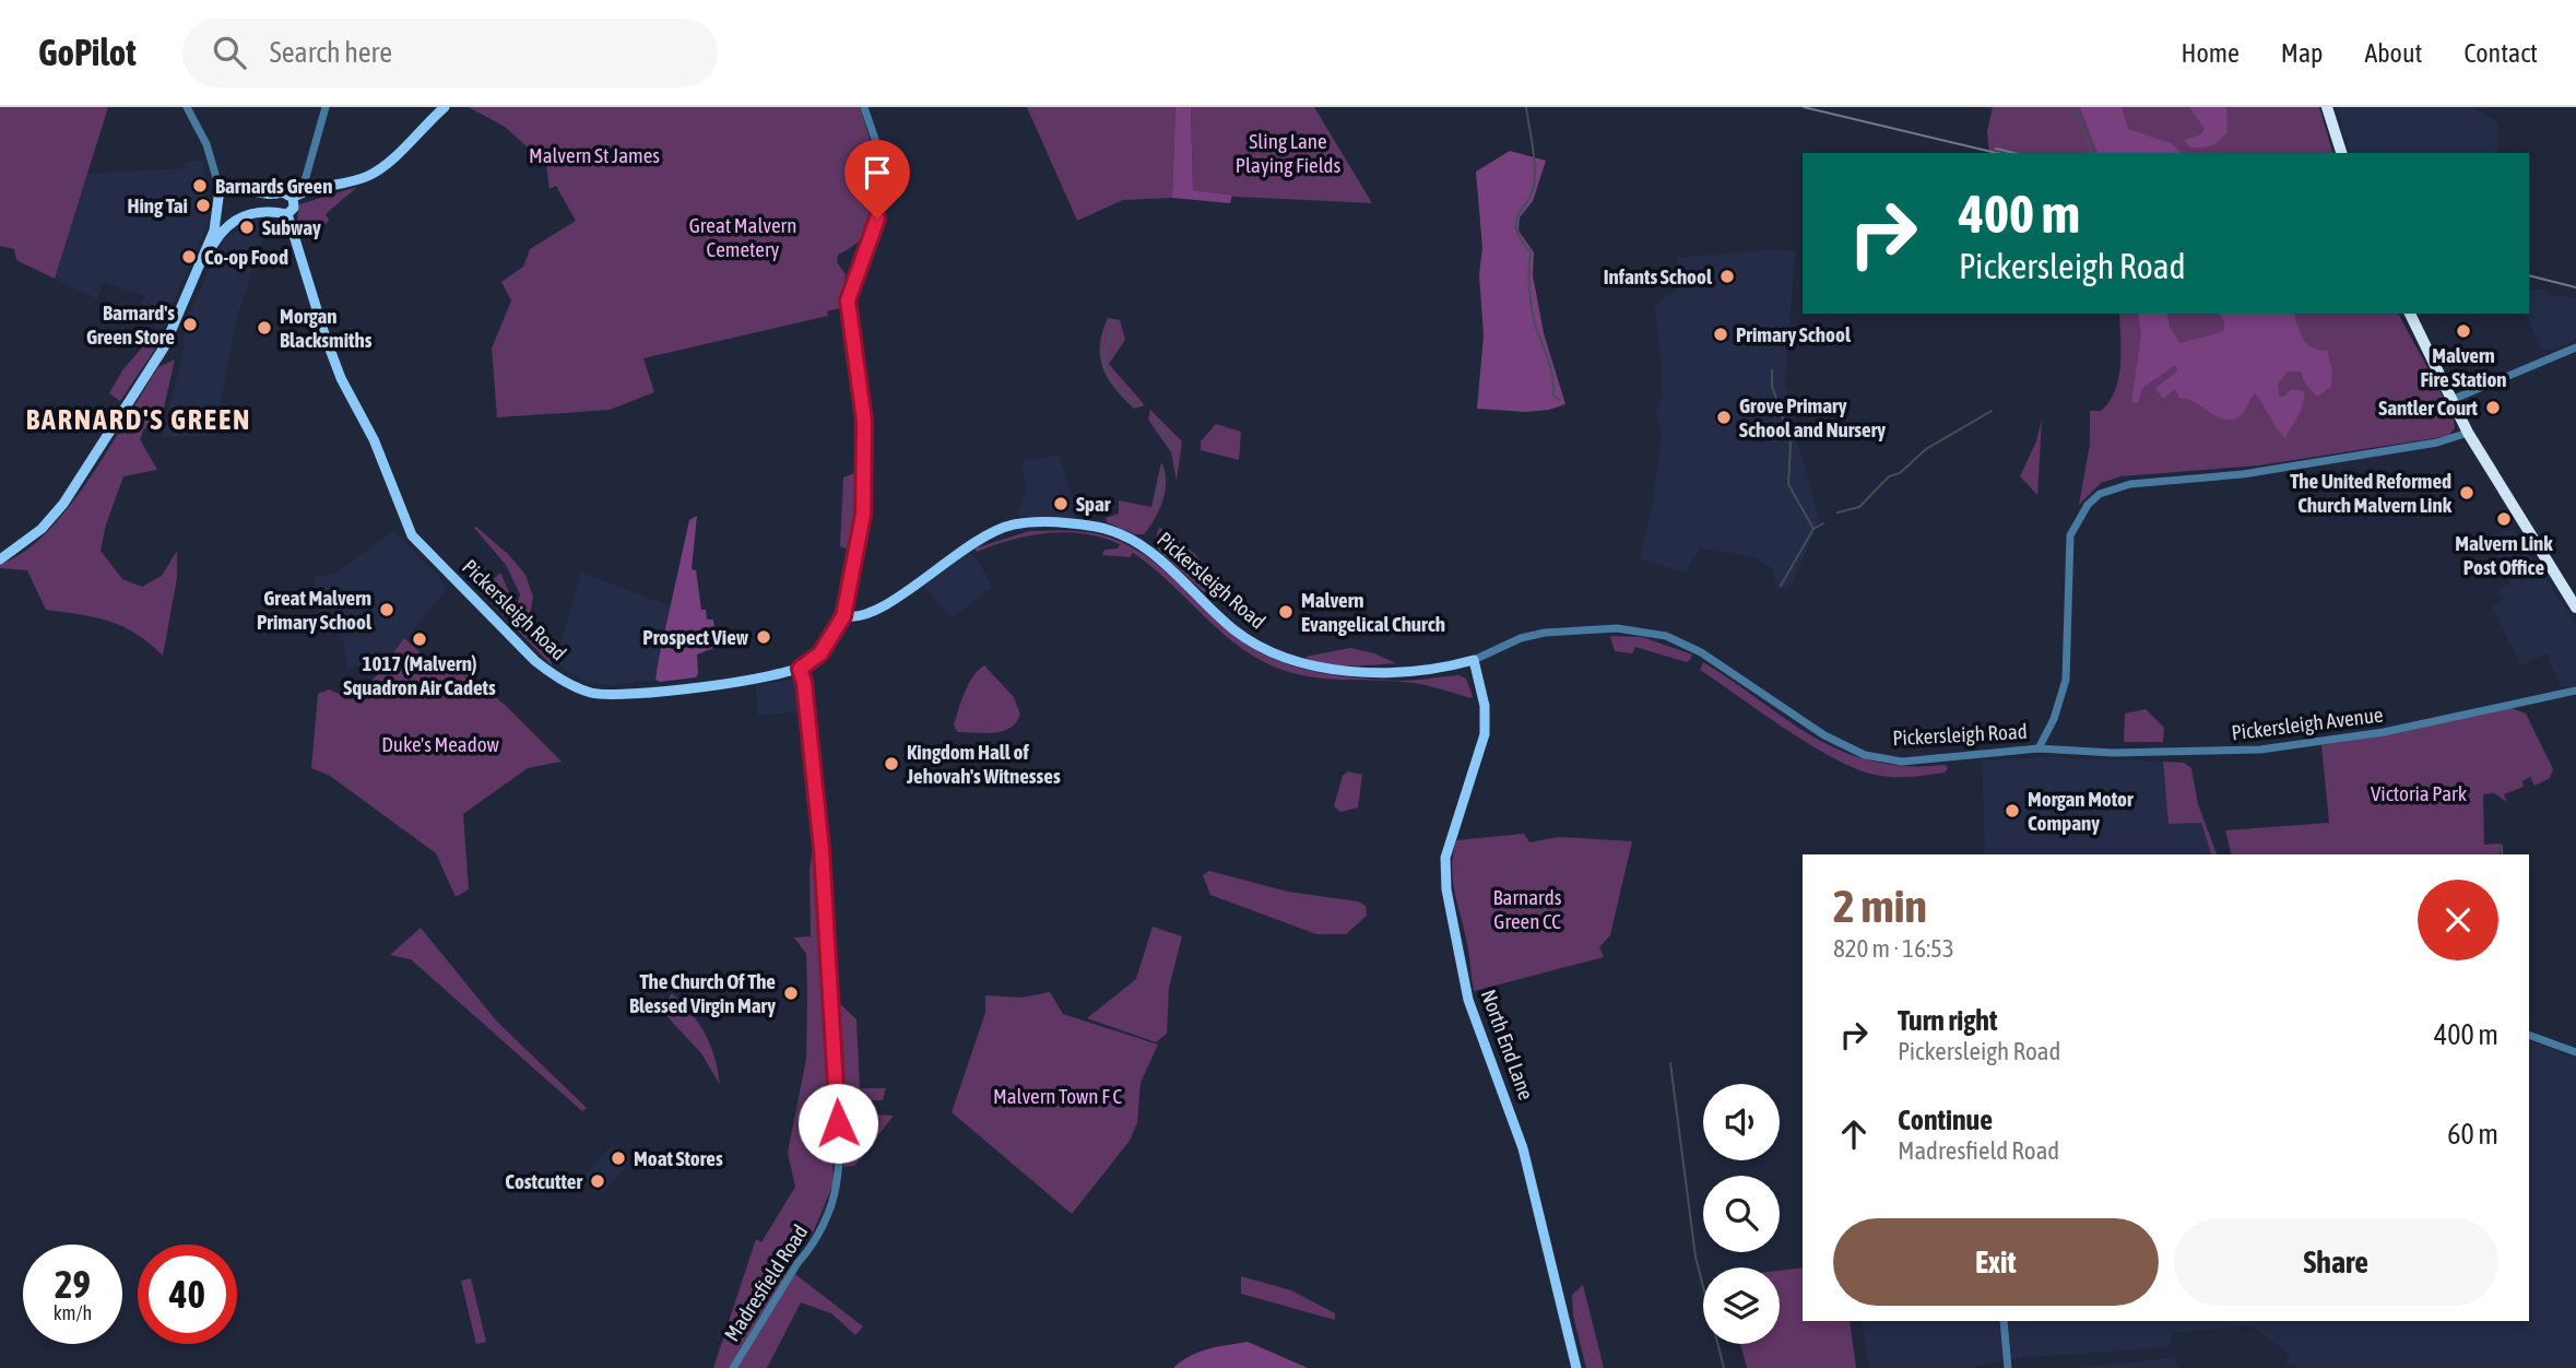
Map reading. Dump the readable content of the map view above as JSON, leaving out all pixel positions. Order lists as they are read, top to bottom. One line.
{"streets":{"main road":["Pickersleigh Road","North End Lane"],"street":["Pickersleigh Avenue","Madresfield Road"]},"crossings":[["Pickersleigh Road","Pickersleigh Avenue"],["Pickersleigh Road","North End Lane"],["Pickersleigh Road","Madresfield Road"]],"districts":["BARNARD'S GREEN"],"parks":["Sling Lane Playing Fields","Malvern St James","Great Malvern Cemetery","Duke's Meadow","Victoria Park","Barnards Green CC","Malvern Town F C"],"places":["Barnards Green","Hing Tai","Subway","Co-op Food","Infants School","Barnard's Green Store","Morgan Blacksmiths","Malvern Fire Station","Primary School","Santler Court","Grove Primary School and Nursery","The United Reformed Church Malvern Link","Spar","Malvern Link Post Office","Great Malvern Primary School","Malvern Evangelical Church","Prospect View","1017 (Malvern) Squadron Air Cadets","Kingdom Hall of Jehovah's Witnesses","Morgan Motor Company","The Church Of The Blessed Virgin Mary","Moat Stores","Costcutter"],"page":{"header":"GoPilot","search":"Search here","nav":["Home","Map","About","Contact"],"turn":["400 m","Pickersleigh Road"],"heading":["2 min","820 m · 16:53"],"list":[{"name":"Turn right","note":"Pickersleigh Road","value":"400 m"},{"name":"Continue","note":"Madresfield Road","value":"60 m"}],"buttons":["Exit","Share"],"speed":"29 km/h","limit":"40"}}
